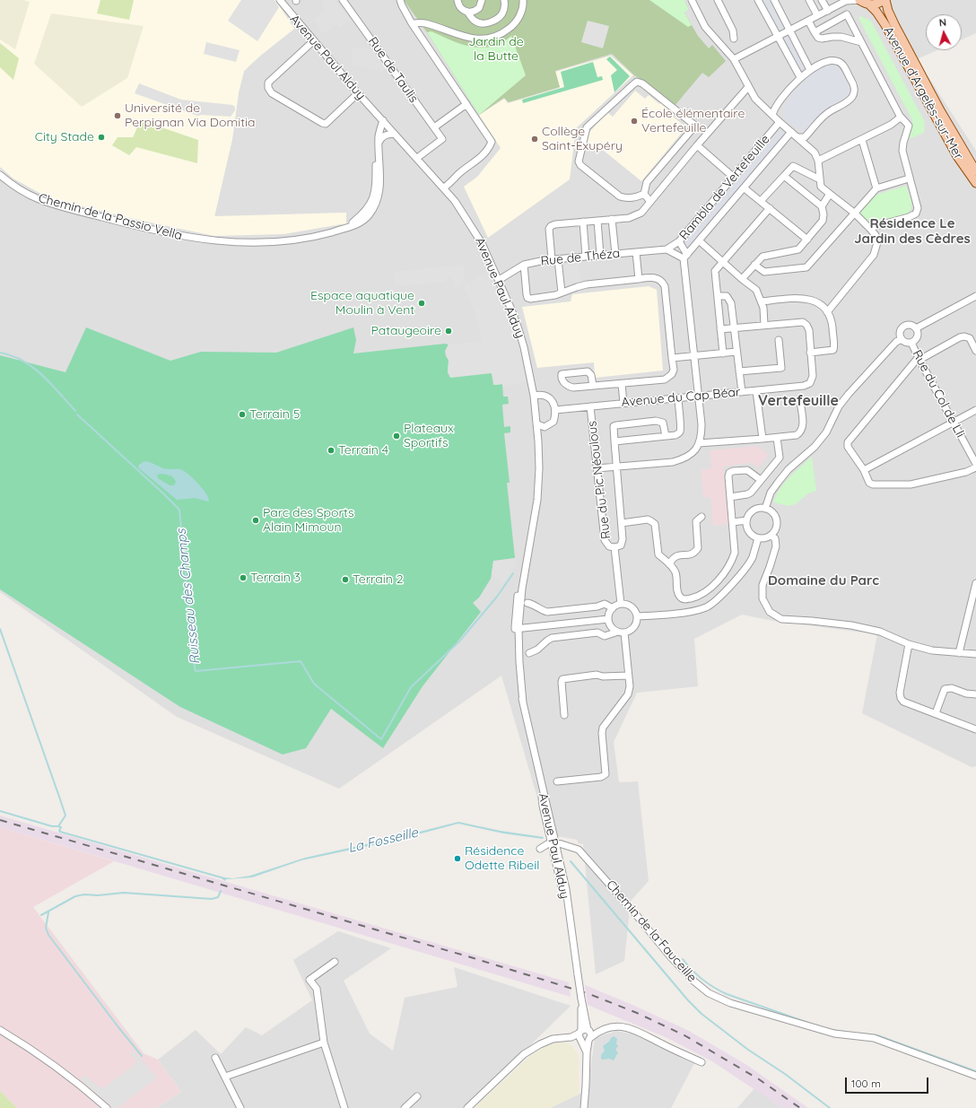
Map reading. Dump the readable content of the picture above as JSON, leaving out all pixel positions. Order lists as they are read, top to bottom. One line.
{"streets":{"main road":["Avenue d'Argelès-sur-Mer"],"street":["Avenue Paul Alduy","Rue de Taulis","Rambla de Vertefeuille","Chemin de la Passio Vella","Rue de Théza","Rue du Col de Lli","Avenue du Cap Béar","Rue du Pic Néoulous","Chemin de la Fauceille"]},"crossings":[["Avenue Paul Alduy","Rue de Taulis"],["Avenue Paul Alduy","Rue de Théza"],["Avenue Paul Alduy","Chemin de la Fauceille"],["Rambla de Vertefeuille","Rue de Théza"],["Avenue du Cap Béar","Rue du Pic Néoulous"]],"districts":["Résidence Le Jardin des Cèdres","Vertefeuille","Domaine du Parc"],"water":["Ruisseau des Champs","La Fosseille"],"parks":["Jardin de la Butte"],"places":["Université de Perpignan Via Domitia","École élémentaire Vertefeuille","City Stade","Collège Saint-Exupéry","Espace aquatique Moulin à Vent","Pataugeoire","Terrain 5","Plateaux Sportifs","Terrain 4","Parc des Sports Alain Mimoun","Terrain 3","Terrain 2","Résidence Odette Ribeil"],"scale_bar":"100 m","north":"top"}
